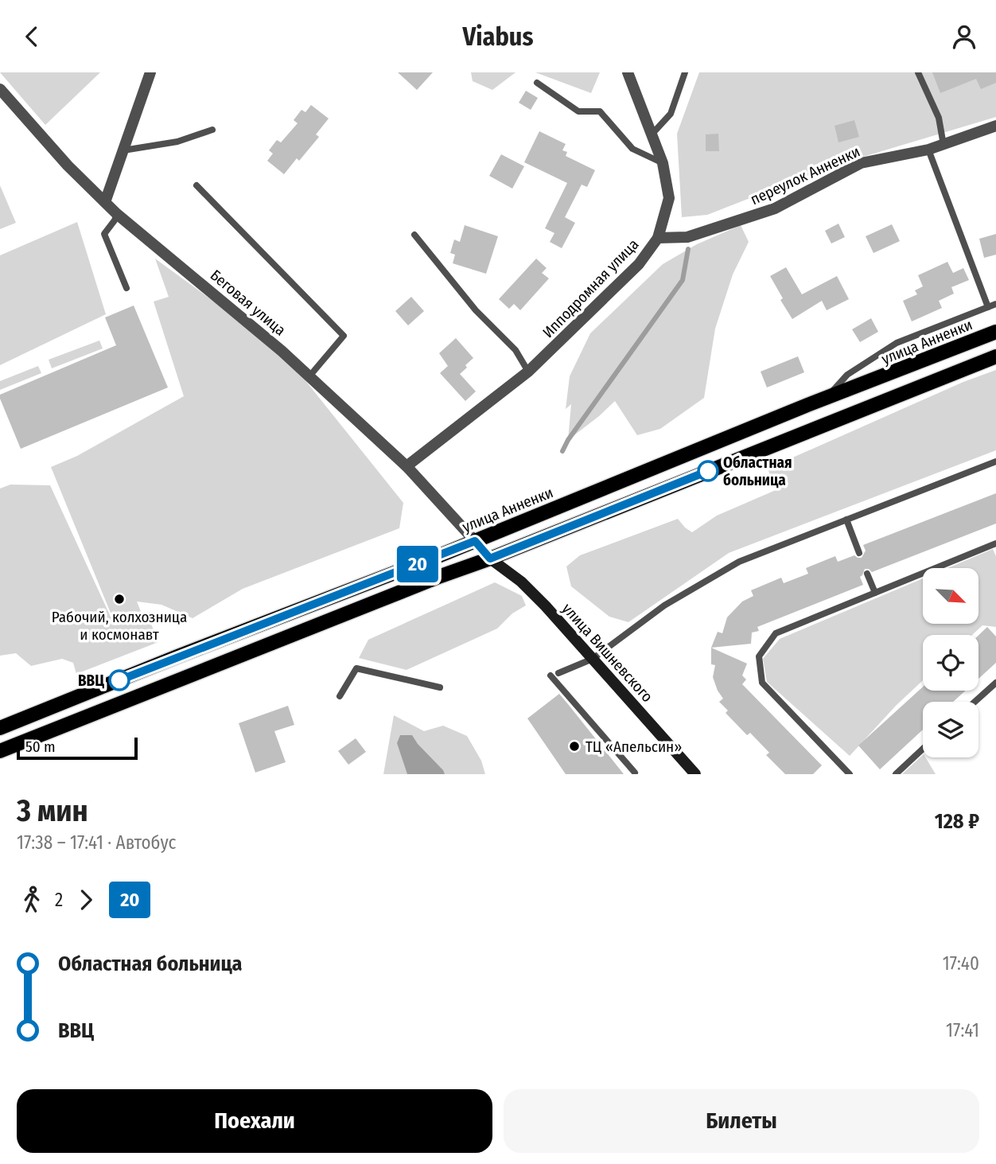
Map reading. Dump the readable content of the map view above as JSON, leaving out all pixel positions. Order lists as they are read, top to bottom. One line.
{"streets":{"main road":["улица Анненки"],"street":["переулок Анненки","Ипподромная улица","Беговая улица","улица Вишневского"]},"crossings":[["переулок Анненки","Ипподромная улица"],["Ипподромная улица","Беговая улица"],["Беговая улица","улица Анненки"],["Беговая улица","улица Вишневского"],["улица Анненки","улица Вишневского"]],"places":["Областная больница","Рабочий, колхозница и космонавт","ВВЦ","ТЦ «Апельсин»"],"lines":["bus line 20"],"scale_bar":"50 m","north":"bottom right","page":{"header":"Viabus","on_map":"20","scale":"50 m","heading":["3 мин","17:38 – 17:41 · Автобус","128 ₽"],"legs":["2","20"],"list":[{"name":"Областная больница","value":"17:40"},{"name":"ВВЦ","value":"17:41"}],"buttons":["Поехали","Билеты"]}}
